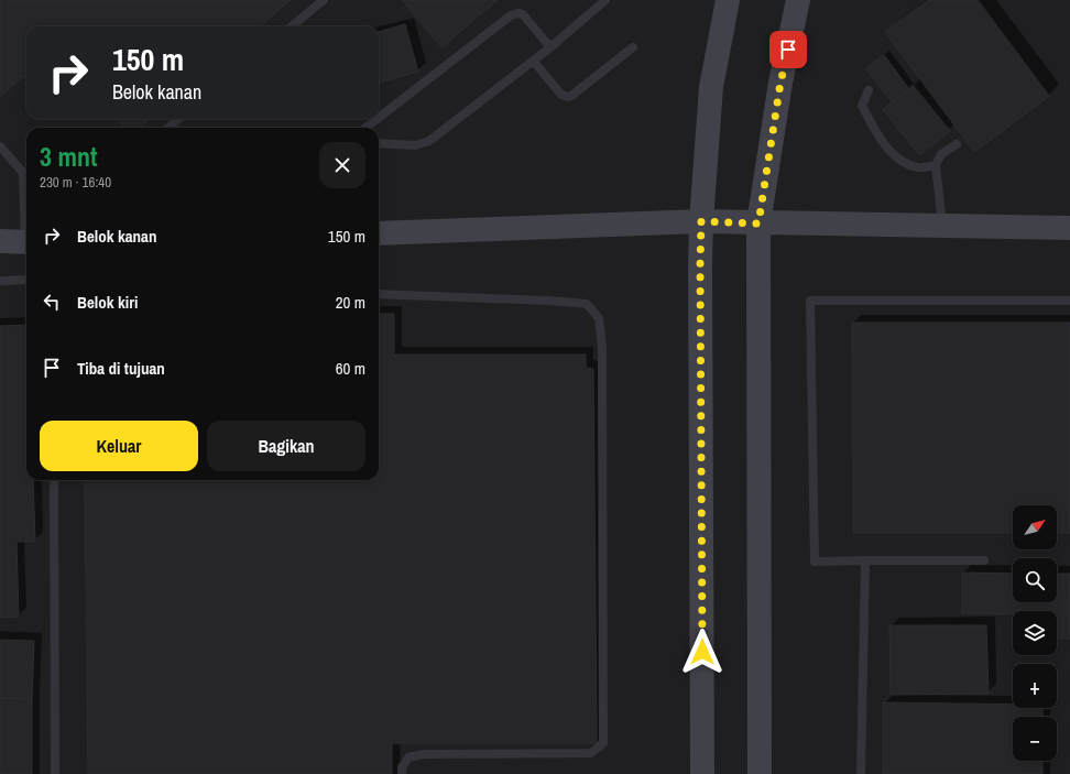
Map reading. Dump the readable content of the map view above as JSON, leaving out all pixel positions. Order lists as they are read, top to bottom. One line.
{"north":"top right","page":{"turn":["150 m","Belok kanan"],"heading":["3 mnt","230 m · 16:40"],"list":[{"name":"Belok kanan","value":"150 m"},{"name":"Belok kiri","value":"20 m"},{"name":"Tiba di tujuan","value":"60 m"}],"buttons":["Keluar","Bagikan"],"map_buttons":["+","−"]}}
